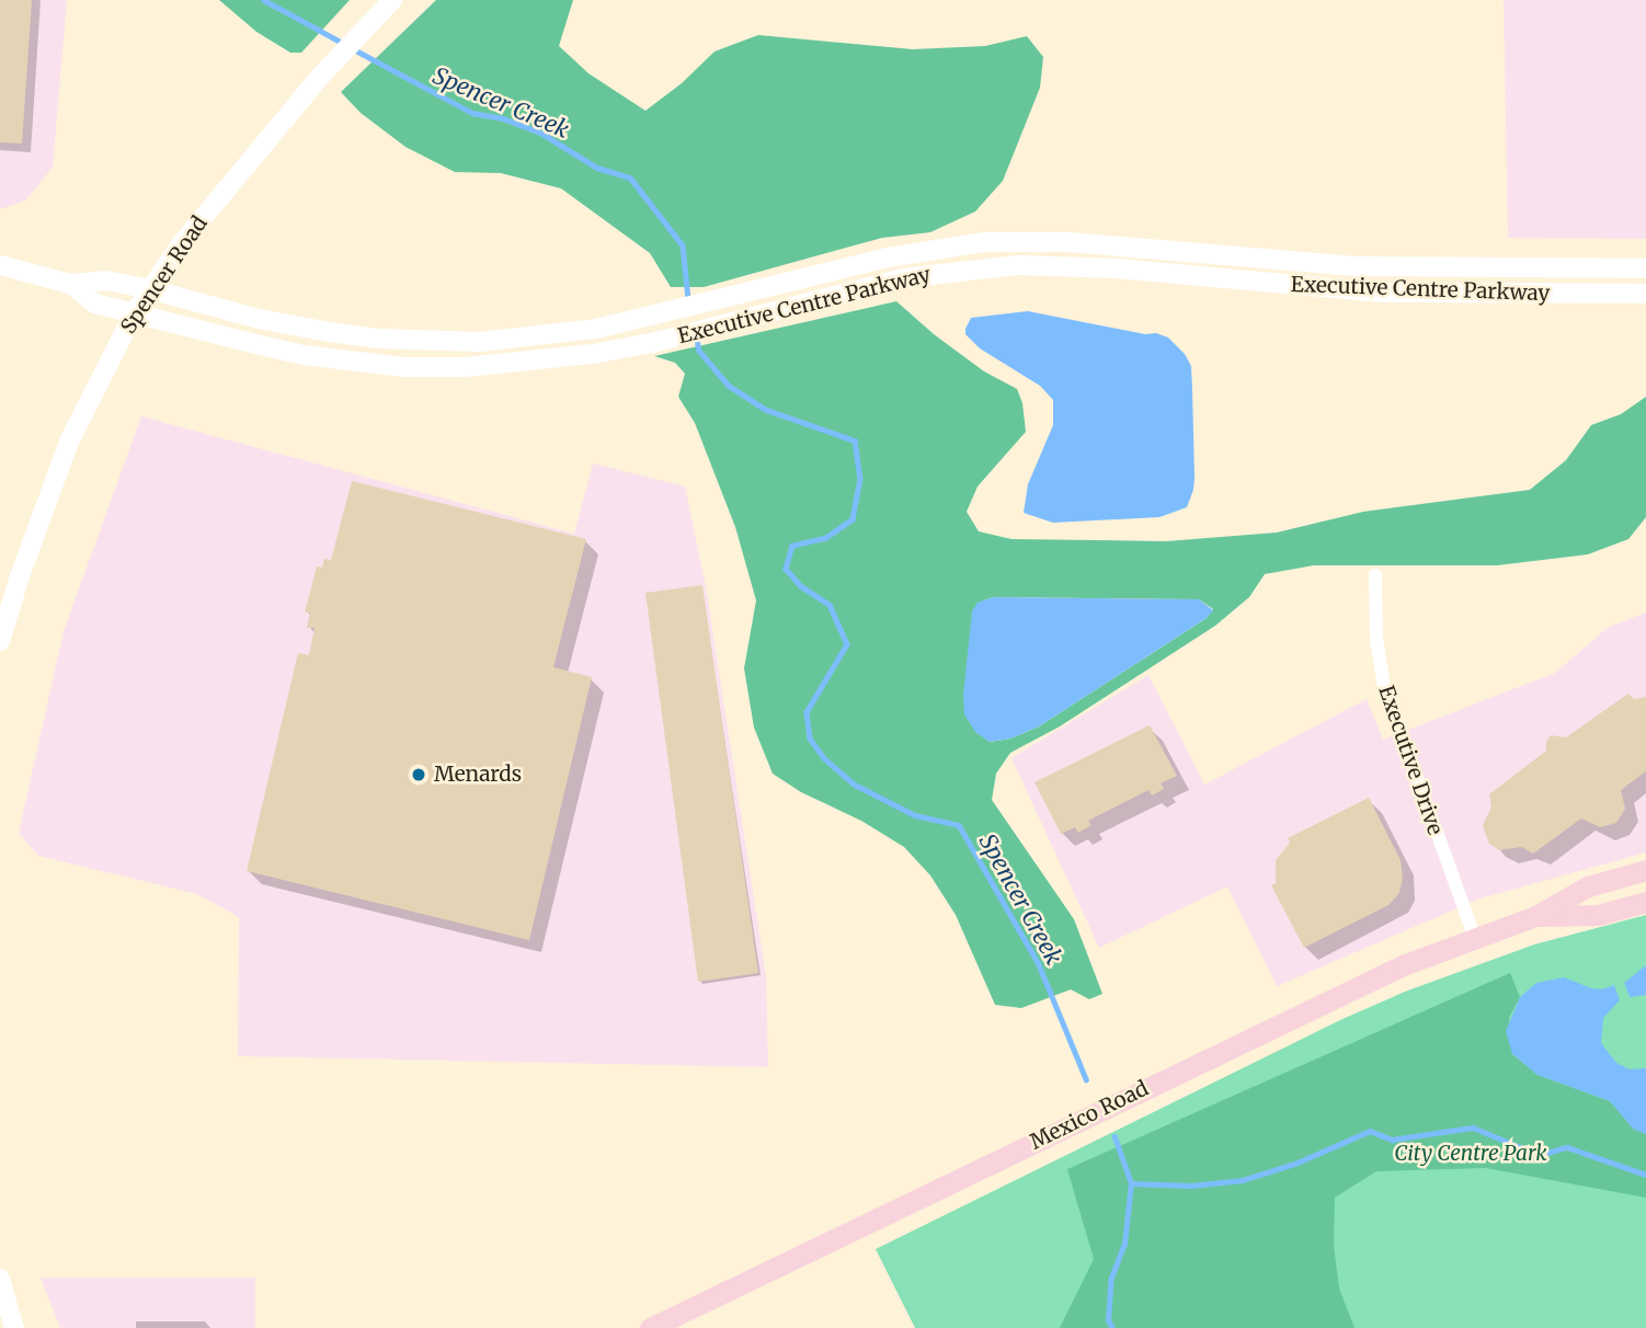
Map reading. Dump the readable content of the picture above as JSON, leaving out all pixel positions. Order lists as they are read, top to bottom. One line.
{"streets":{"main road":["Mexico Road"],"street":["Spencer Road","Executive Centre Parkway","Executive Drive"]},"crossings":[["Spencer Road","Executive Centre Parkway"],["Executive Drive","Mexico Road"]],"water":["Spencer Creek"],"parks":["City Centre Park"],"places":["Menards"]}
